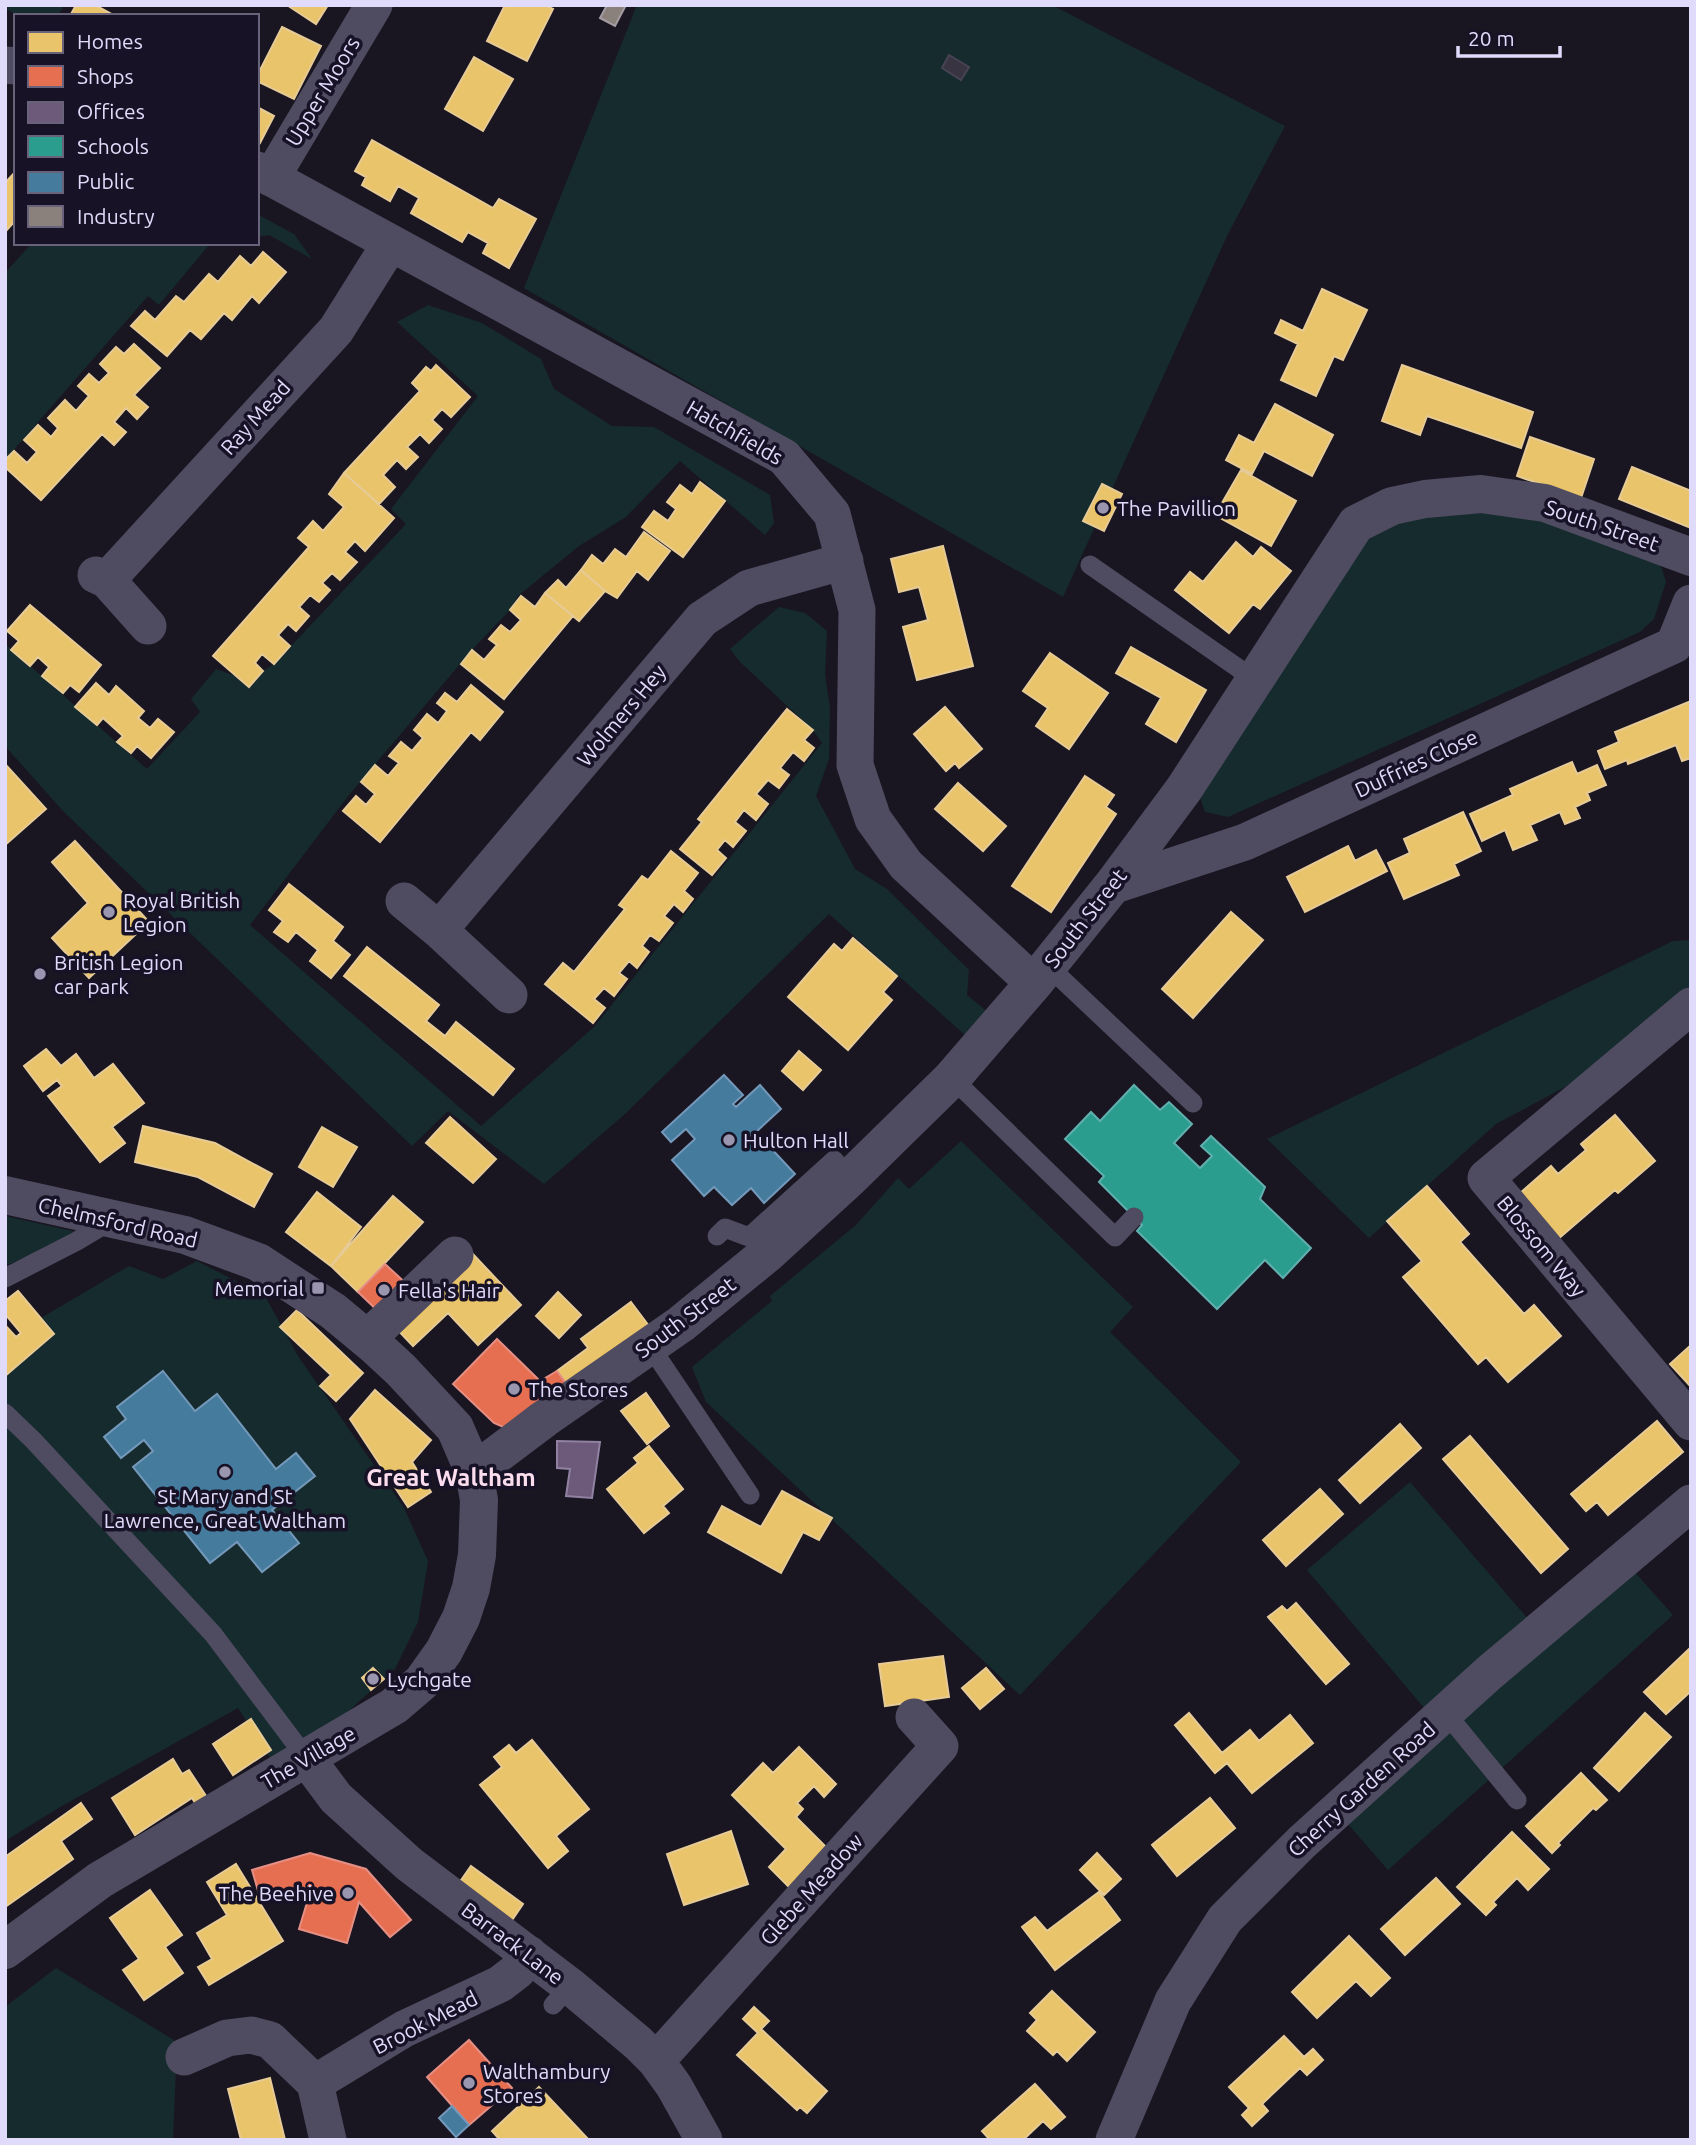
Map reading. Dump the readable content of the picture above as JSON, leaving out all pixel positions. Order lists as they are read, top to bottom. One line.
{"streets":{"street":["Upper Moors","Ray Mead","Hatchfields","South Street","Wolmers Hey","Duffries Close","Chelmsford Road","Blossom Way","The Village","Cherry Garden Road","Glebe Meadow","Barrack Lane","Brook Mead"]},"crossings":[["Upper Moors","Hatchfields"],["Ray Mead","Hatchfields"],["Hatchfields","South Street"],["Hatchfields","Wolmers Hey"],["South Street","Duffries Close"],["South Street","Chelmsford Road"],["South Street","The Village"],["Chelmsford Road","The Village"],["The Village","Barrack Lane"],["Glebe Meadow","Barrack Lane"],["Barrack Lane","Brook Mead"]],"districts":["Great Waltham"],"places":{"other":["The Pavillion","Royal British Legion","British Legion car park","Hulton Hall","Fella's Hair","The Stores","St Mary and St Lawrence, Great Waltham","Lychgate","The Beehive","Walthambury Stores"],"transit":["Memorial"]},"legend":["Homes","Shops","Offices","Schools","Public","Industry"],"scale_bar":"20 m"}
